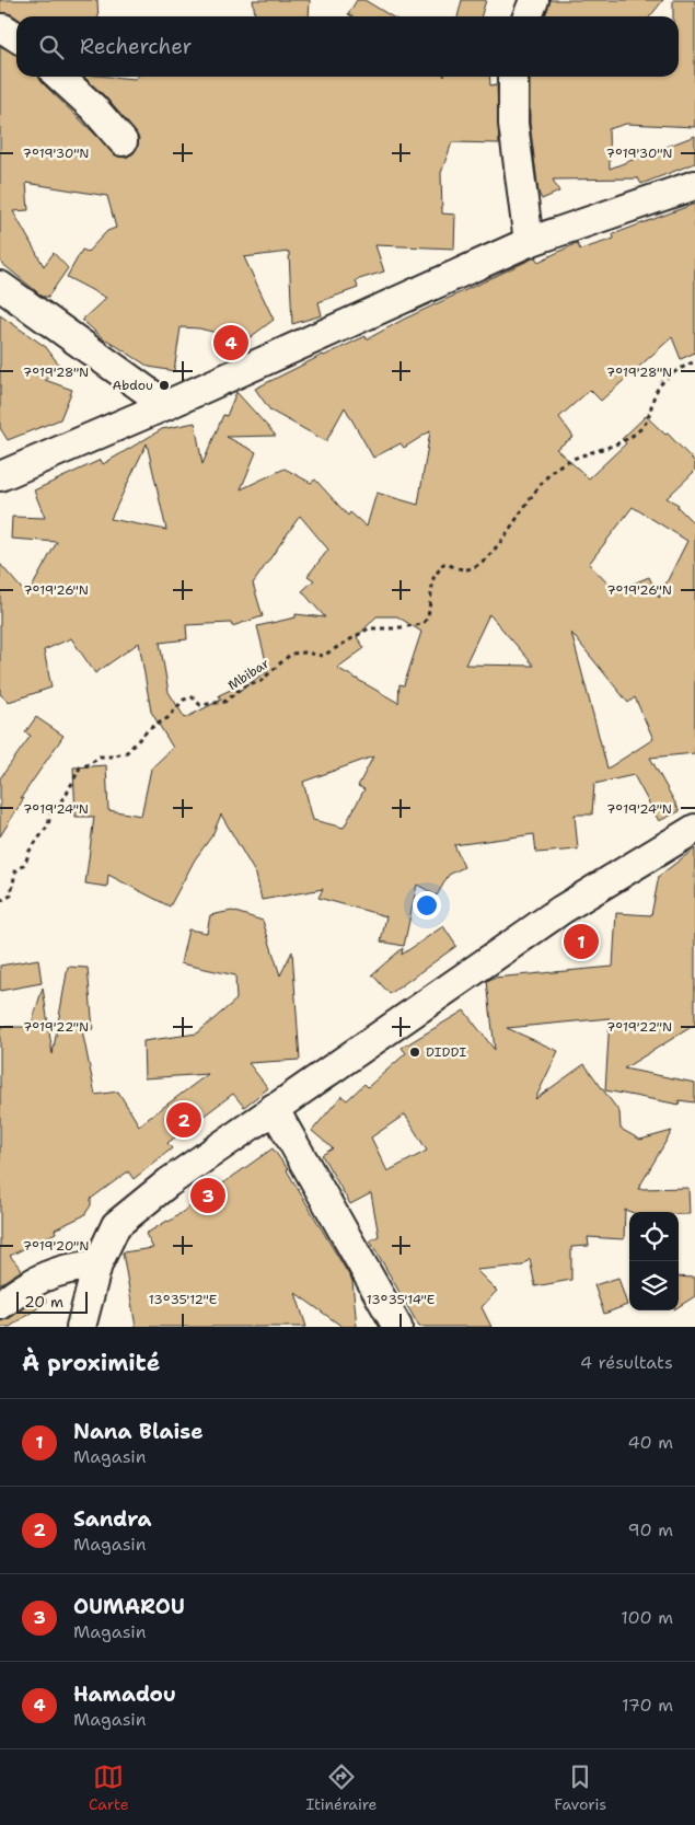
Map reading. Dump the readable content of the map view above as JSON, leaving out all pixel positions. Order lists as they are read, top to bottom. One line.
{"streets":{"path":["Mbibar"]},"places":["Abdou","DIDDI"],"scale_bar":"20 m","page":{"search":"Rechercher","pins":["4","1","2","3"],"scale":"20 m","heading":["À proximité","4 résultats"],"list":[{"mark":"1","name":"Nana Blaise","note":"Magasin","value":"40 m"},{"mark":"2","name":"Sandra","note":"Magasin","value":"90 m"},{"mark":"3","name":"OUMAROU","note":"Magasin","value":"100 m"},{"mark":"4","name":"Hamadou","note":"Magasin","value":"170 m"}],"nav":["Carte","Itinéraire","Favoris"]},"coordinates":["7°19'30\"N","7°19'28\"N","7°19'26\"N","7°19'24\"N","7°19'22\"N","7°19'20\"N","13°35'12\"E","13°35'14\"E"]}
